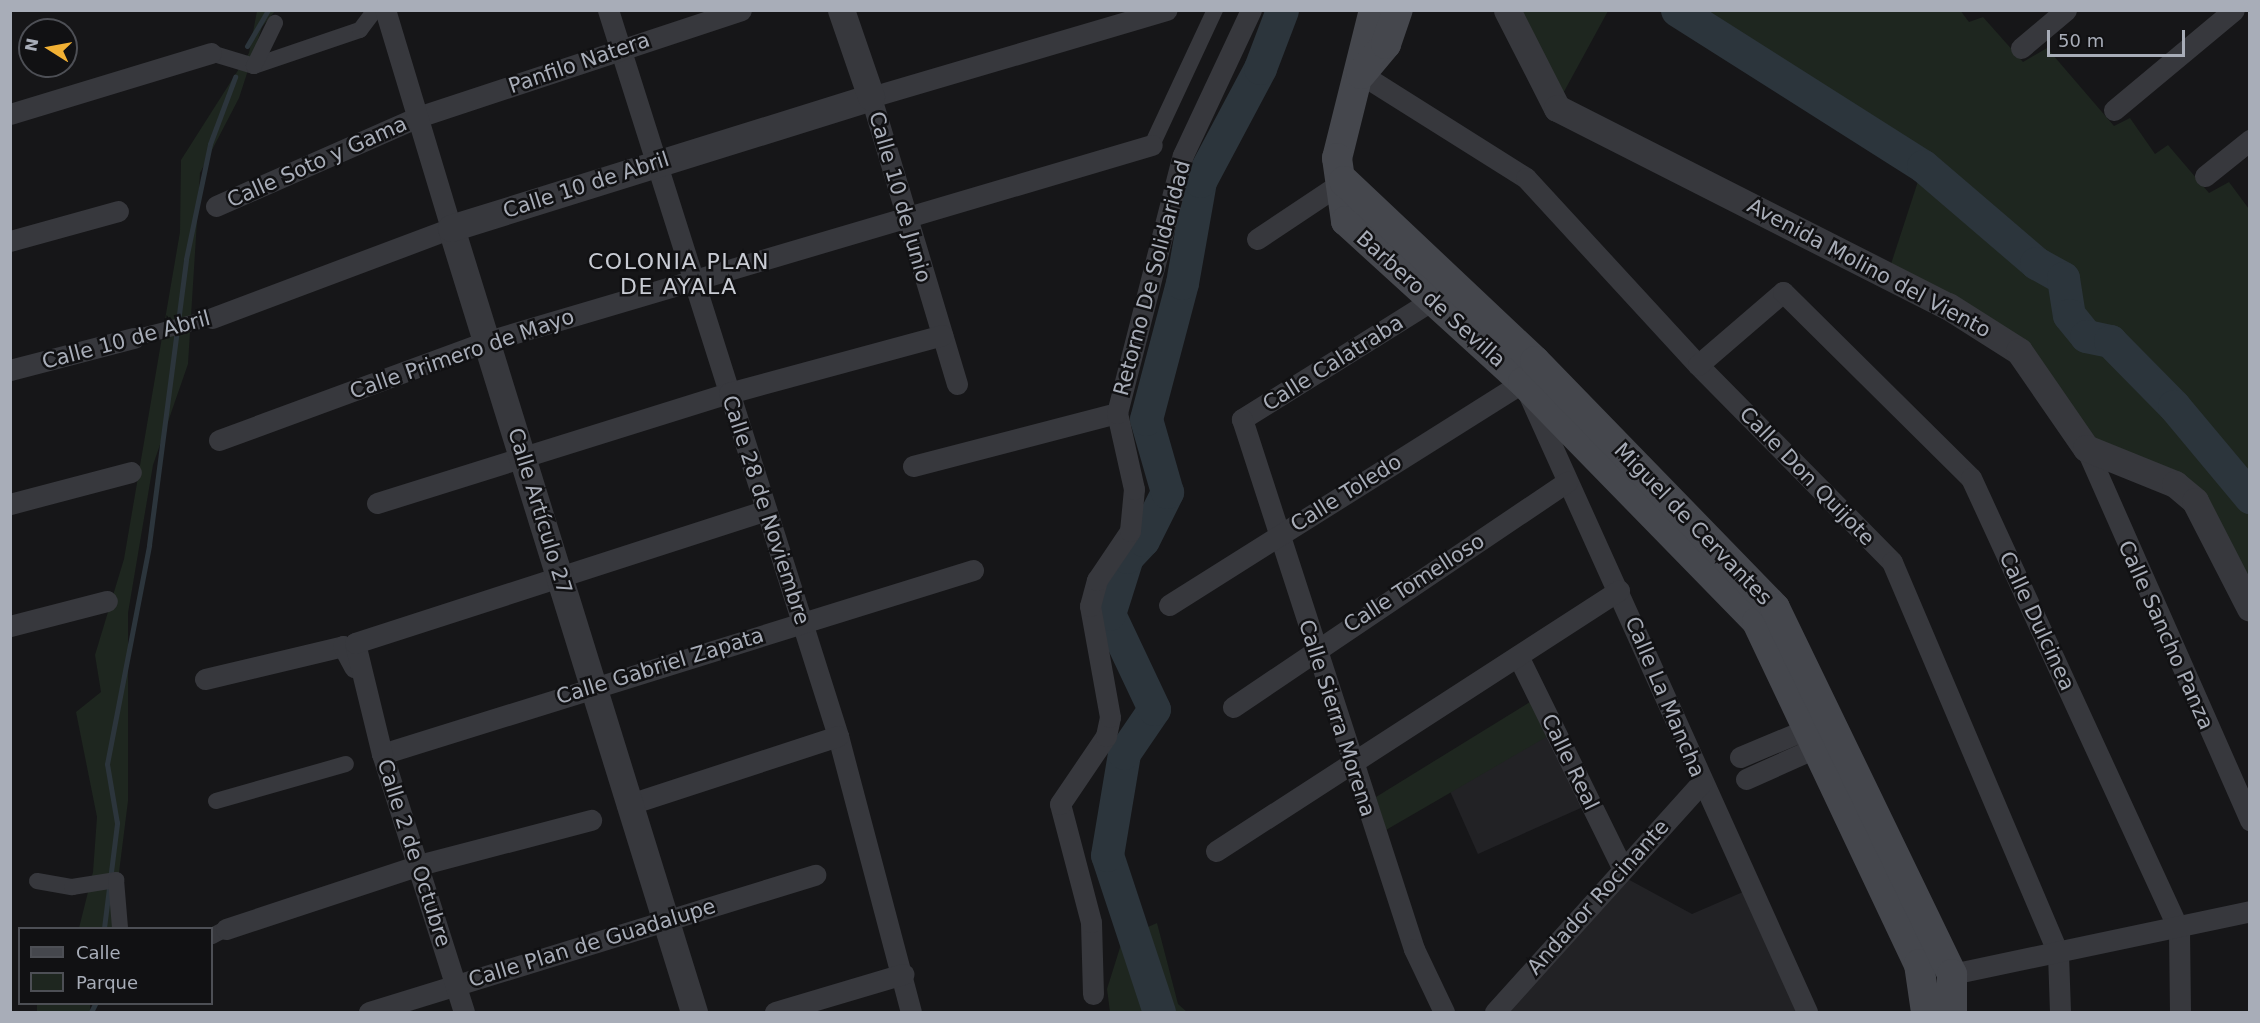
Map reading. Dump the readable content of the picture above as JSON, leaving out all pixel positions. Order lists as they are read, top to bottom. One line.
{"streets":{"main road":["Barbero de Sevilla","Miguel de Cervantes"],"street":["Panfilo Natera","Calle Soto y Gama","Calle 10 de Abril","Calle 10 de Junio","Avenida Molino del Viento","Retorno De Solidaridad","Calle Primero de Mayo","Calle Calatraba","Calle Don Quijote","Calle Toledo","Calle 28 de Noviembre","Calle Artículo 27","Calle Tomelloso","Calle Dulcinea","Calle Sancho Panza","Calle Gabriel Zapata","Calle La Mancha","Calle Sierra Morena","Calle Real","Calle 2 de Octubre","Andador Rocinante","Calle Plan de Guadalupe"]},"crossings":[["Panfilo Natera","Calle Soto y Gama"],["Panfilo Natera","Calle 28 de Noviembre"],["Panfilo Natera","Calle Artículo 27"],["Calle Soto y Gama","Calle Artículo 27"],["Calle 10 de Abril","Calle 10 de Junio"],["Calle 10 de Abril","Calle 28 de Noviembre"],["Calle 10 de Abril","Calle Artículo 27"],["Calle 10 de Junio","Calle Primero de Mayo"],["Avenida Molino del Viento","Calle Sancho Panza"],["Barbero de Sevilla","Calle Calatraba"],["Barbero de Sevilla","Calle Don Quijote"],["Barbero de Sevilla","Calle Toledo"],["Barbero de Sevilla","Miguel de Cervantes"],["Barbero de Sevilla","Calle La Mancha"],["Calle Primero de Mayo","Calle 28 de Noviembre"],["Calle Primero de Mayo","Calle Artículo 27"],["Calle Calatraba","Miguel de Cervantes"],["Calle Calatraba","Calle Sierra Morena"],["Calle Don Quijote","Calle Dulcinea"],["Calle Toledo","Calle La Mancha"],["Calle Toledo","Calle Sierra Morena"],["Calle 28 de Noviembre","Calle Gabriel Zapata"],["Calle Artículo 27","Calle Gabriel Zapata"],["Calle Artículo 27","Calle Plan de Guadalupe"],["Calle Tomelloso","Calle La Mancha"],["Calle Tomelloso","Calle Sierra Morena"],["Calle Gabriel Zapata","Calle 2 de Octubre"],["Calle La Mancha","Andador Rocinante"],["Calle Real","Andador Rocinante"],["Calle 2 de Octubre","Calle Plan de Guadalupe"]],"districts":["COLONIA PLAN DE AYALA"],"legend":["Calle","Parque"],"scale_bar":"50 m","north":"left"}
